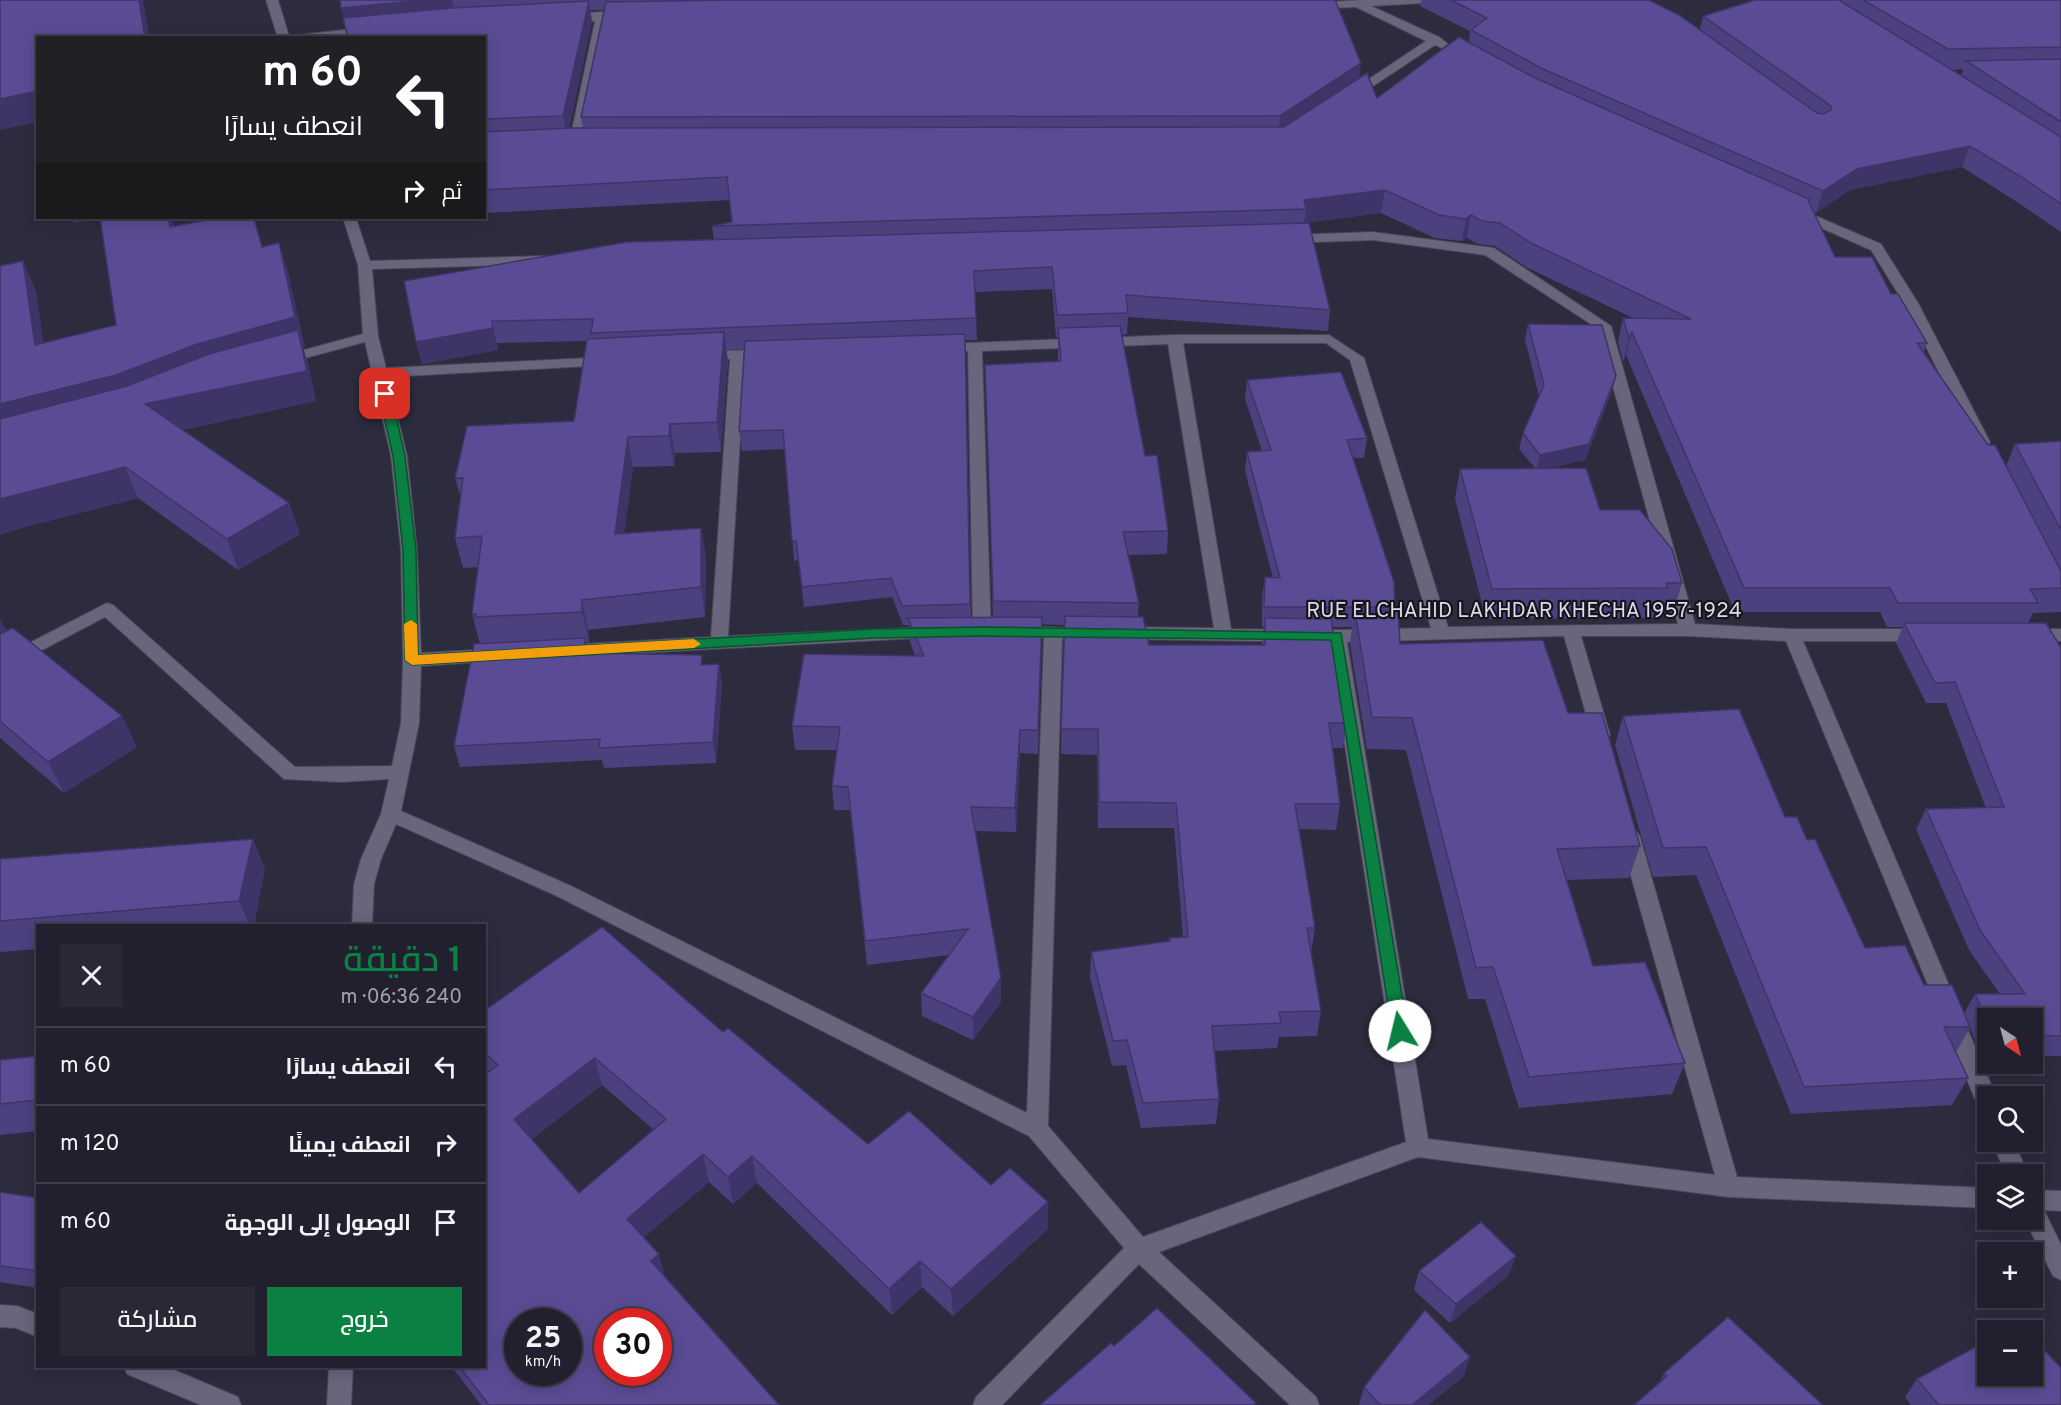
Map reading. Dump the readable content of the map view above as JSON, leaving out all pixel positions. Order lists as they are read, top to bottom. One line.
{"streets":{"street":["RUE ELCHAHID LAKHDAR KHECHA 1957-1924"]},"north":"bottom right","page":{"turn":["60 m","انعطف يسارًا"],"then":"ثم","heading":["1 دقيقة","240 m · 06:36"],"map_buttons":["+","−"],"list":[{"name":"انعطف يسارًا","value":"60 m"},{"name":"انعطف يمينًا","value":"120 m"},{"name":"الوصول إلى الوجهة","value":"60 m"}],"buttons":["خروج","مشاركة"],"speed":"25 km/h","limit":"30"}}
